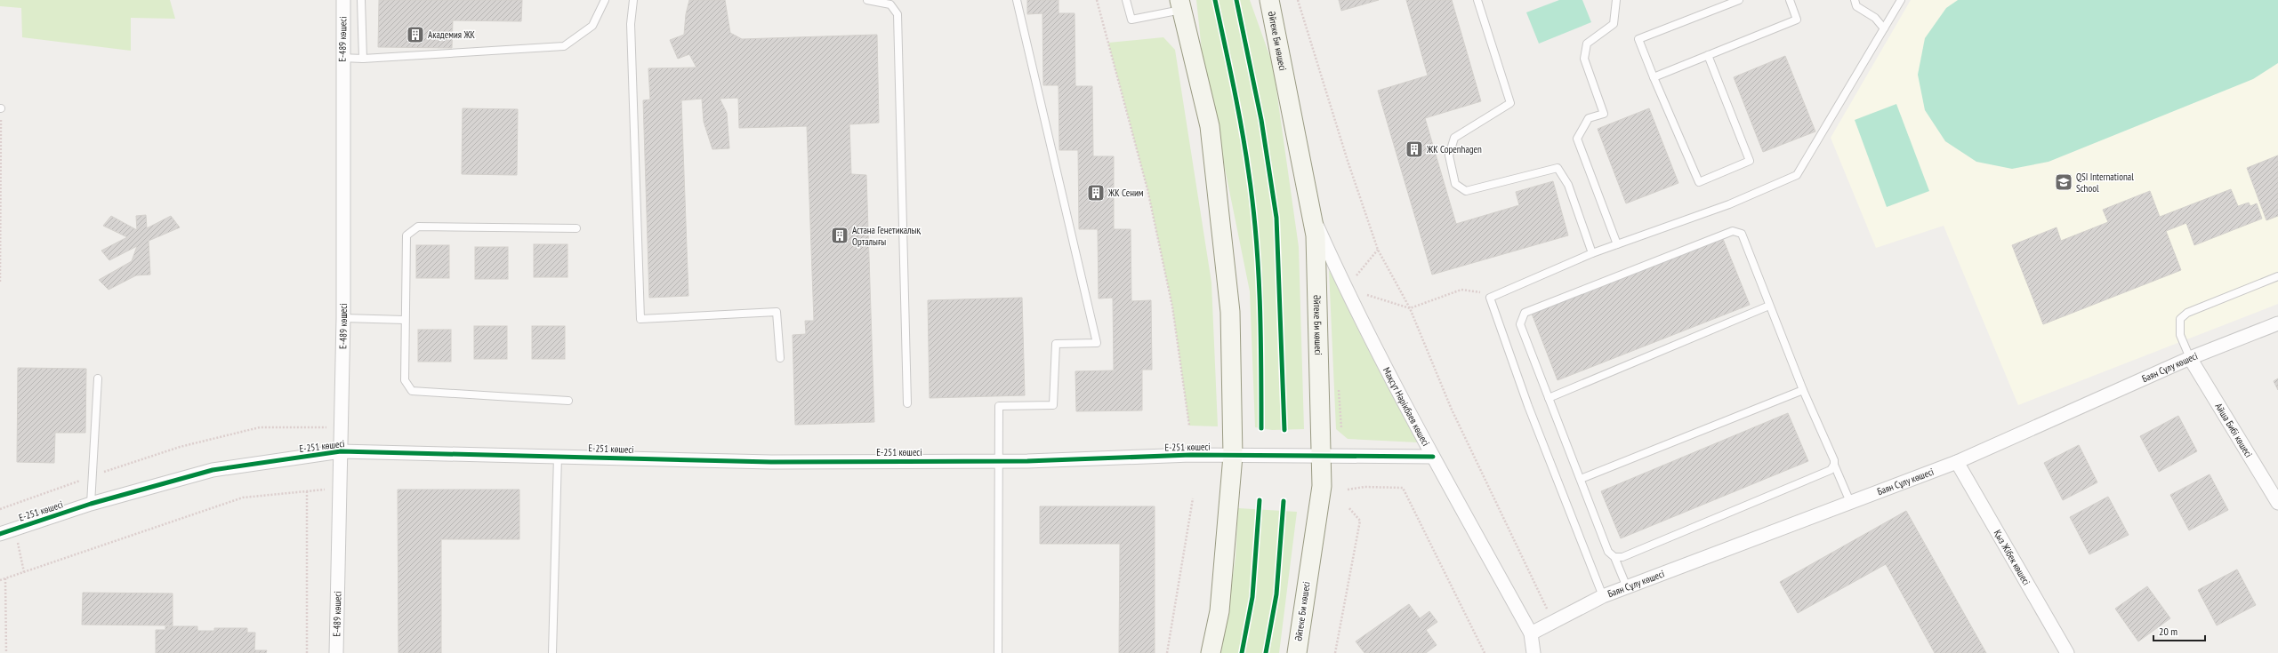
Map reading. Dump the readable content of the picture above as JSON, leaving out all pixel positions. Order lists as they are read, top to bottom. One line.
{"streets":{"street":["Е-489 көшесі","Әйтеке Би көшесі","Баян Сұлу көшесі","Мақсұт Нәрікбаев көшесі","Айша Бибі көшесі","Е-251 көшесі","Қыз Жібек көшесі"]},"crossings":[["Е-489 көшесі","Е-251 көшесі"],["Әйтеке Би көшесі","Мақсұт Нәрікбаев көшесі"],["Әйтеке Би көшесі","Е-251 көшесі"],["Баян Сұлу көшесі","Мақсұт Нәрікбаев көшесі"],["Баян Сұлу көшесі","Айша Бибі көшесі"],["Баян Сұлу көшесі","Қыз Жібек көшесі"],["Мақсұт Нәрікбаев көшесі","Е-251 көшесі"]],"places":{"building":["Академия ЖК","ЖК Copenhagen","ЖК Сеним","Астана Генетикалық Орталығы"],"school or university":["QSI International School"]},"scale_bar":"20 m"}
